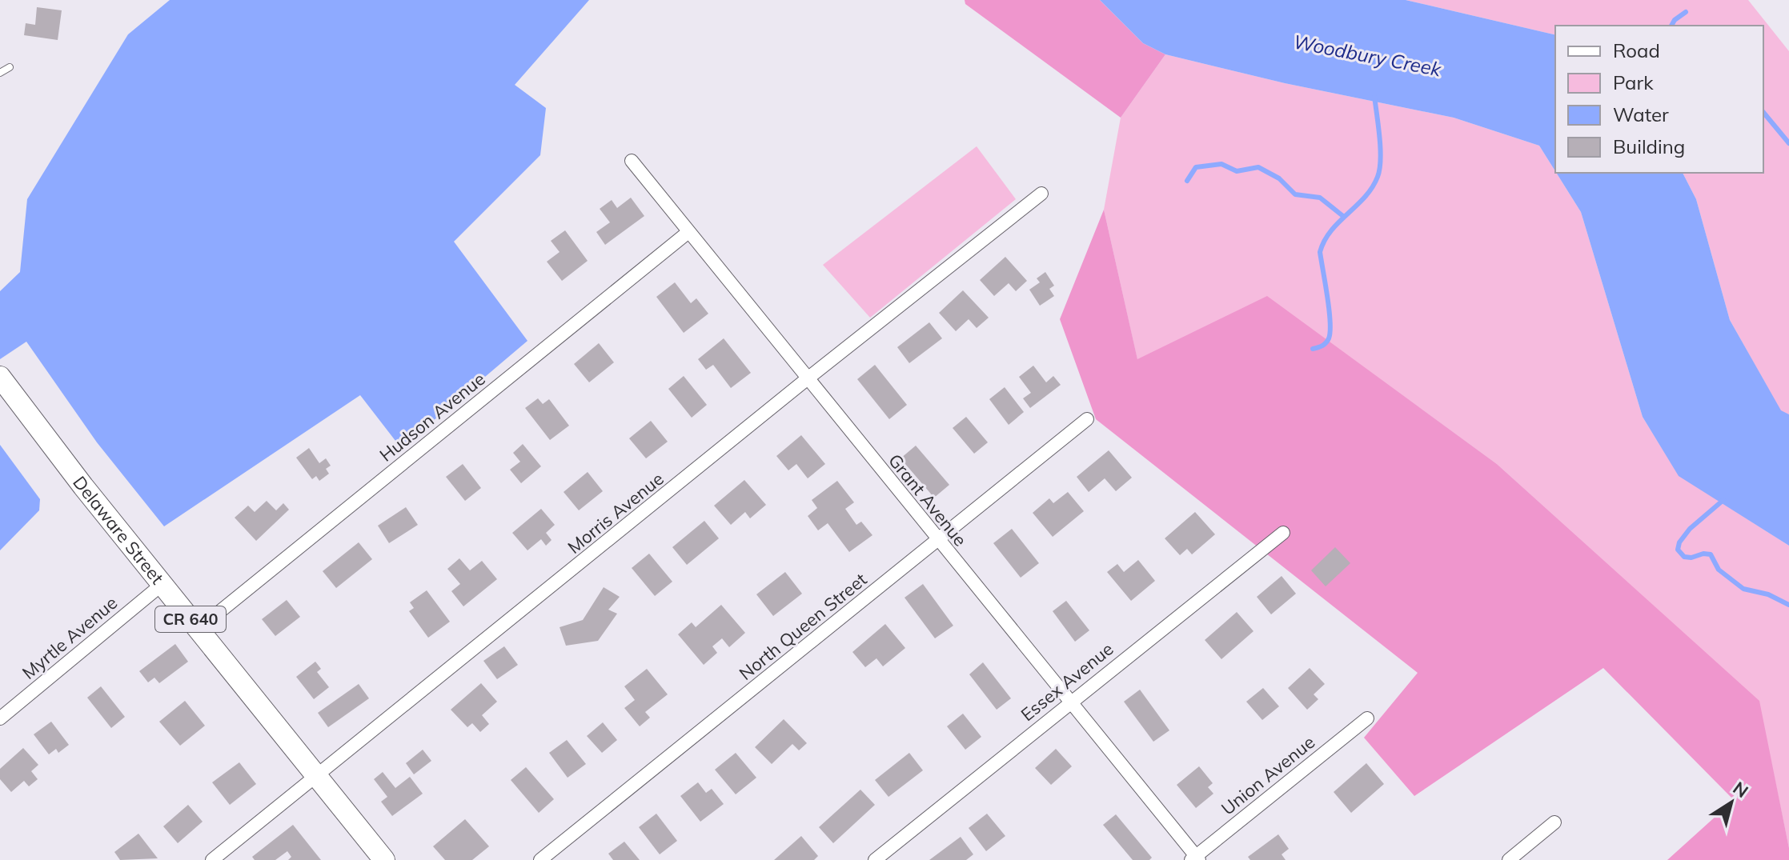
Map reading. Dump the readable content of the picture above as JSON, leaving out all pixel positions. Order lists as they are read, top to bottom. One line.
{"streets":{"main road":["Delaware Street","CR 640"],"street":["Hudson Avenue","Grant Avenue","Morris Avenue","North Queen Street","Myrtle Avenue","Essex Avenue","Union Avenue"]},"crossings":[["Hudson Avenue","Grant Avenue"],["Hudson Avenue","Delaware Street"],["Grant Avenue","Morris Avenue"],["Grant Avenue","North Queen Street"],["Grant Avenue","Essex Avenue"],["Grant Avenue","Union Avenue"],["Morris Avenue","Delaware Street"],["Delaware Street","Myrtle Avenue"]],"water":["Woodbury Creek"],"legend":["Road","Park","Water","Building"],"north":"top right"}
